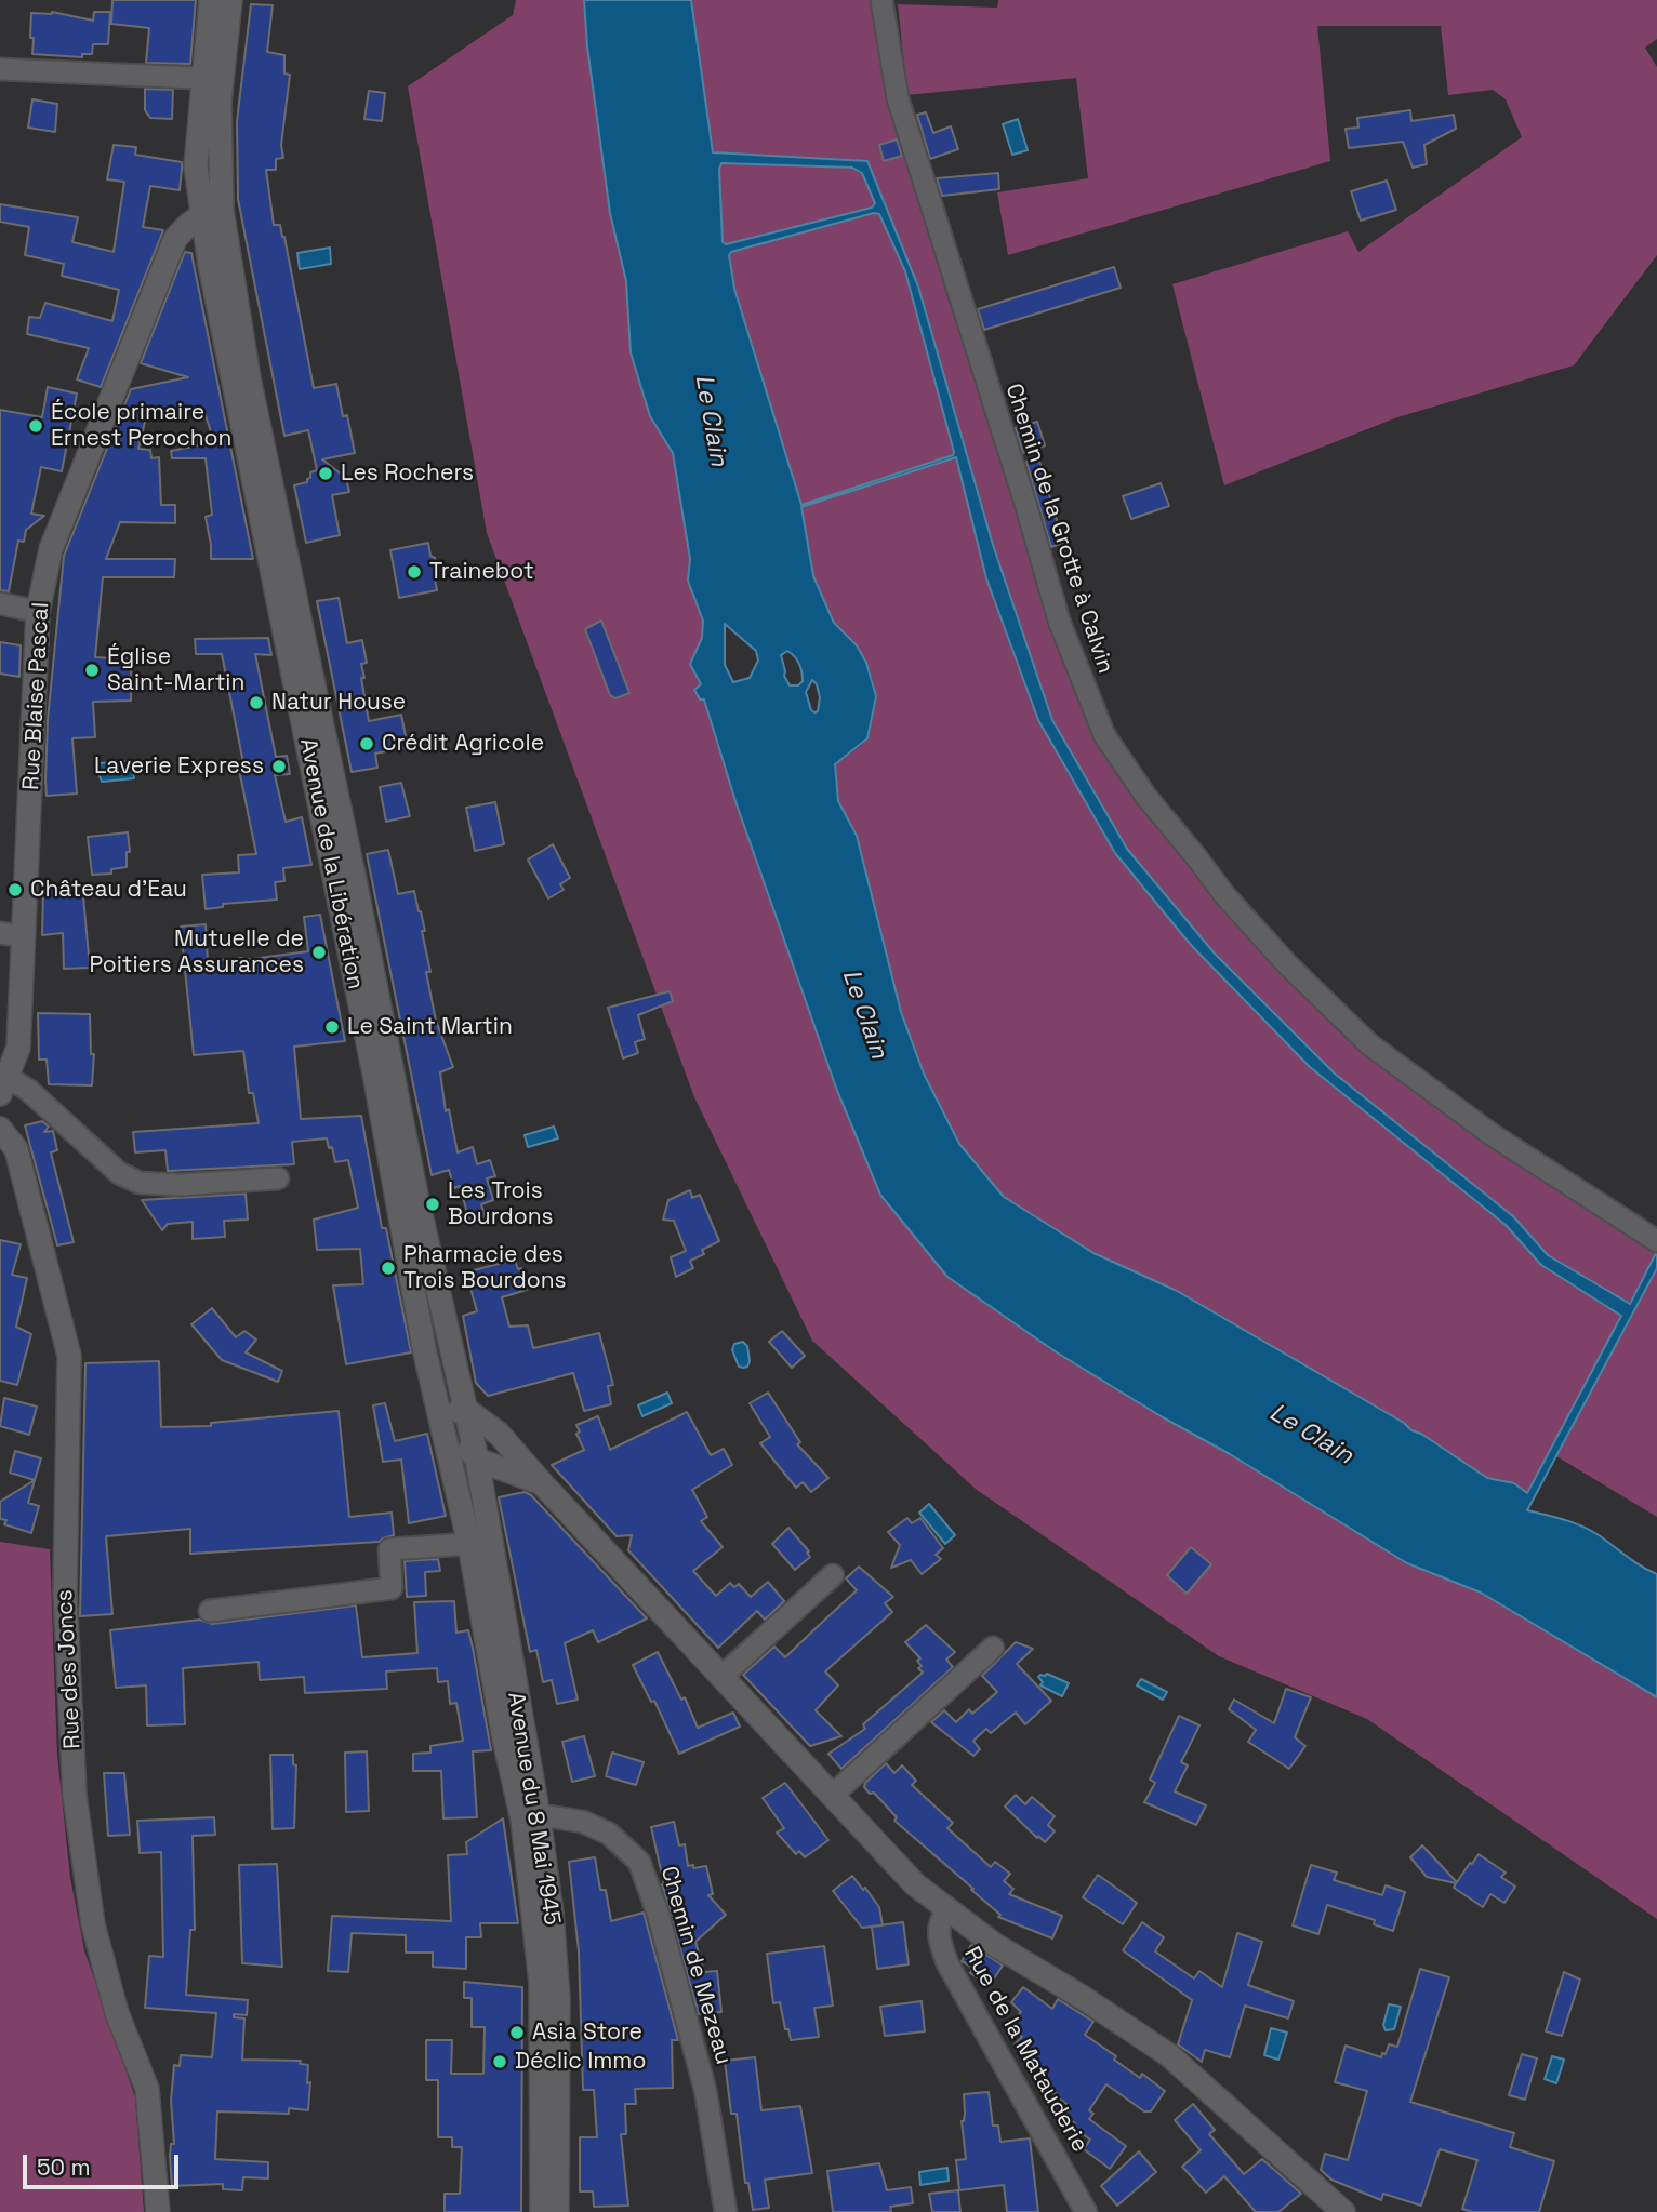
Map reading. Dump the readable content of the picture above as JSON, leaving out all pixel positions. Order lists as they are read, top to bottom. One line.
{"streets":{"main road":["Rue Blaise Pascal","Avenue de la Libération","Rue des Joncs","Avenue du 8 Mai 1945"],"street":["Chemin de la Grotte à Calvin","Chemin de Mezeau","Rue de la Matauderie"]},"crossings":[["Rue Blaise Pascal","Avenue de la Libération"],["Avenue de la Libération","Avenue du 8 Mai 1945"],["Avenue du 8 Mai 1945","Chemin de Mezeau"]],"water":["Le Clain"],"places":["École primaire Ernest Perochon","Les Rochers","Trainebot","Église Saint-Martin","Natur House","Crédit Agricole","Laverie Express","Château d'Eau","Mutuelle de Poitiers Assurances","Le Saint Martin","Les Trois Bourdons","Pharmacie des Trois Bourdons","Asia Store","Déclic Immo"],"scale_bar":"50 m"}
